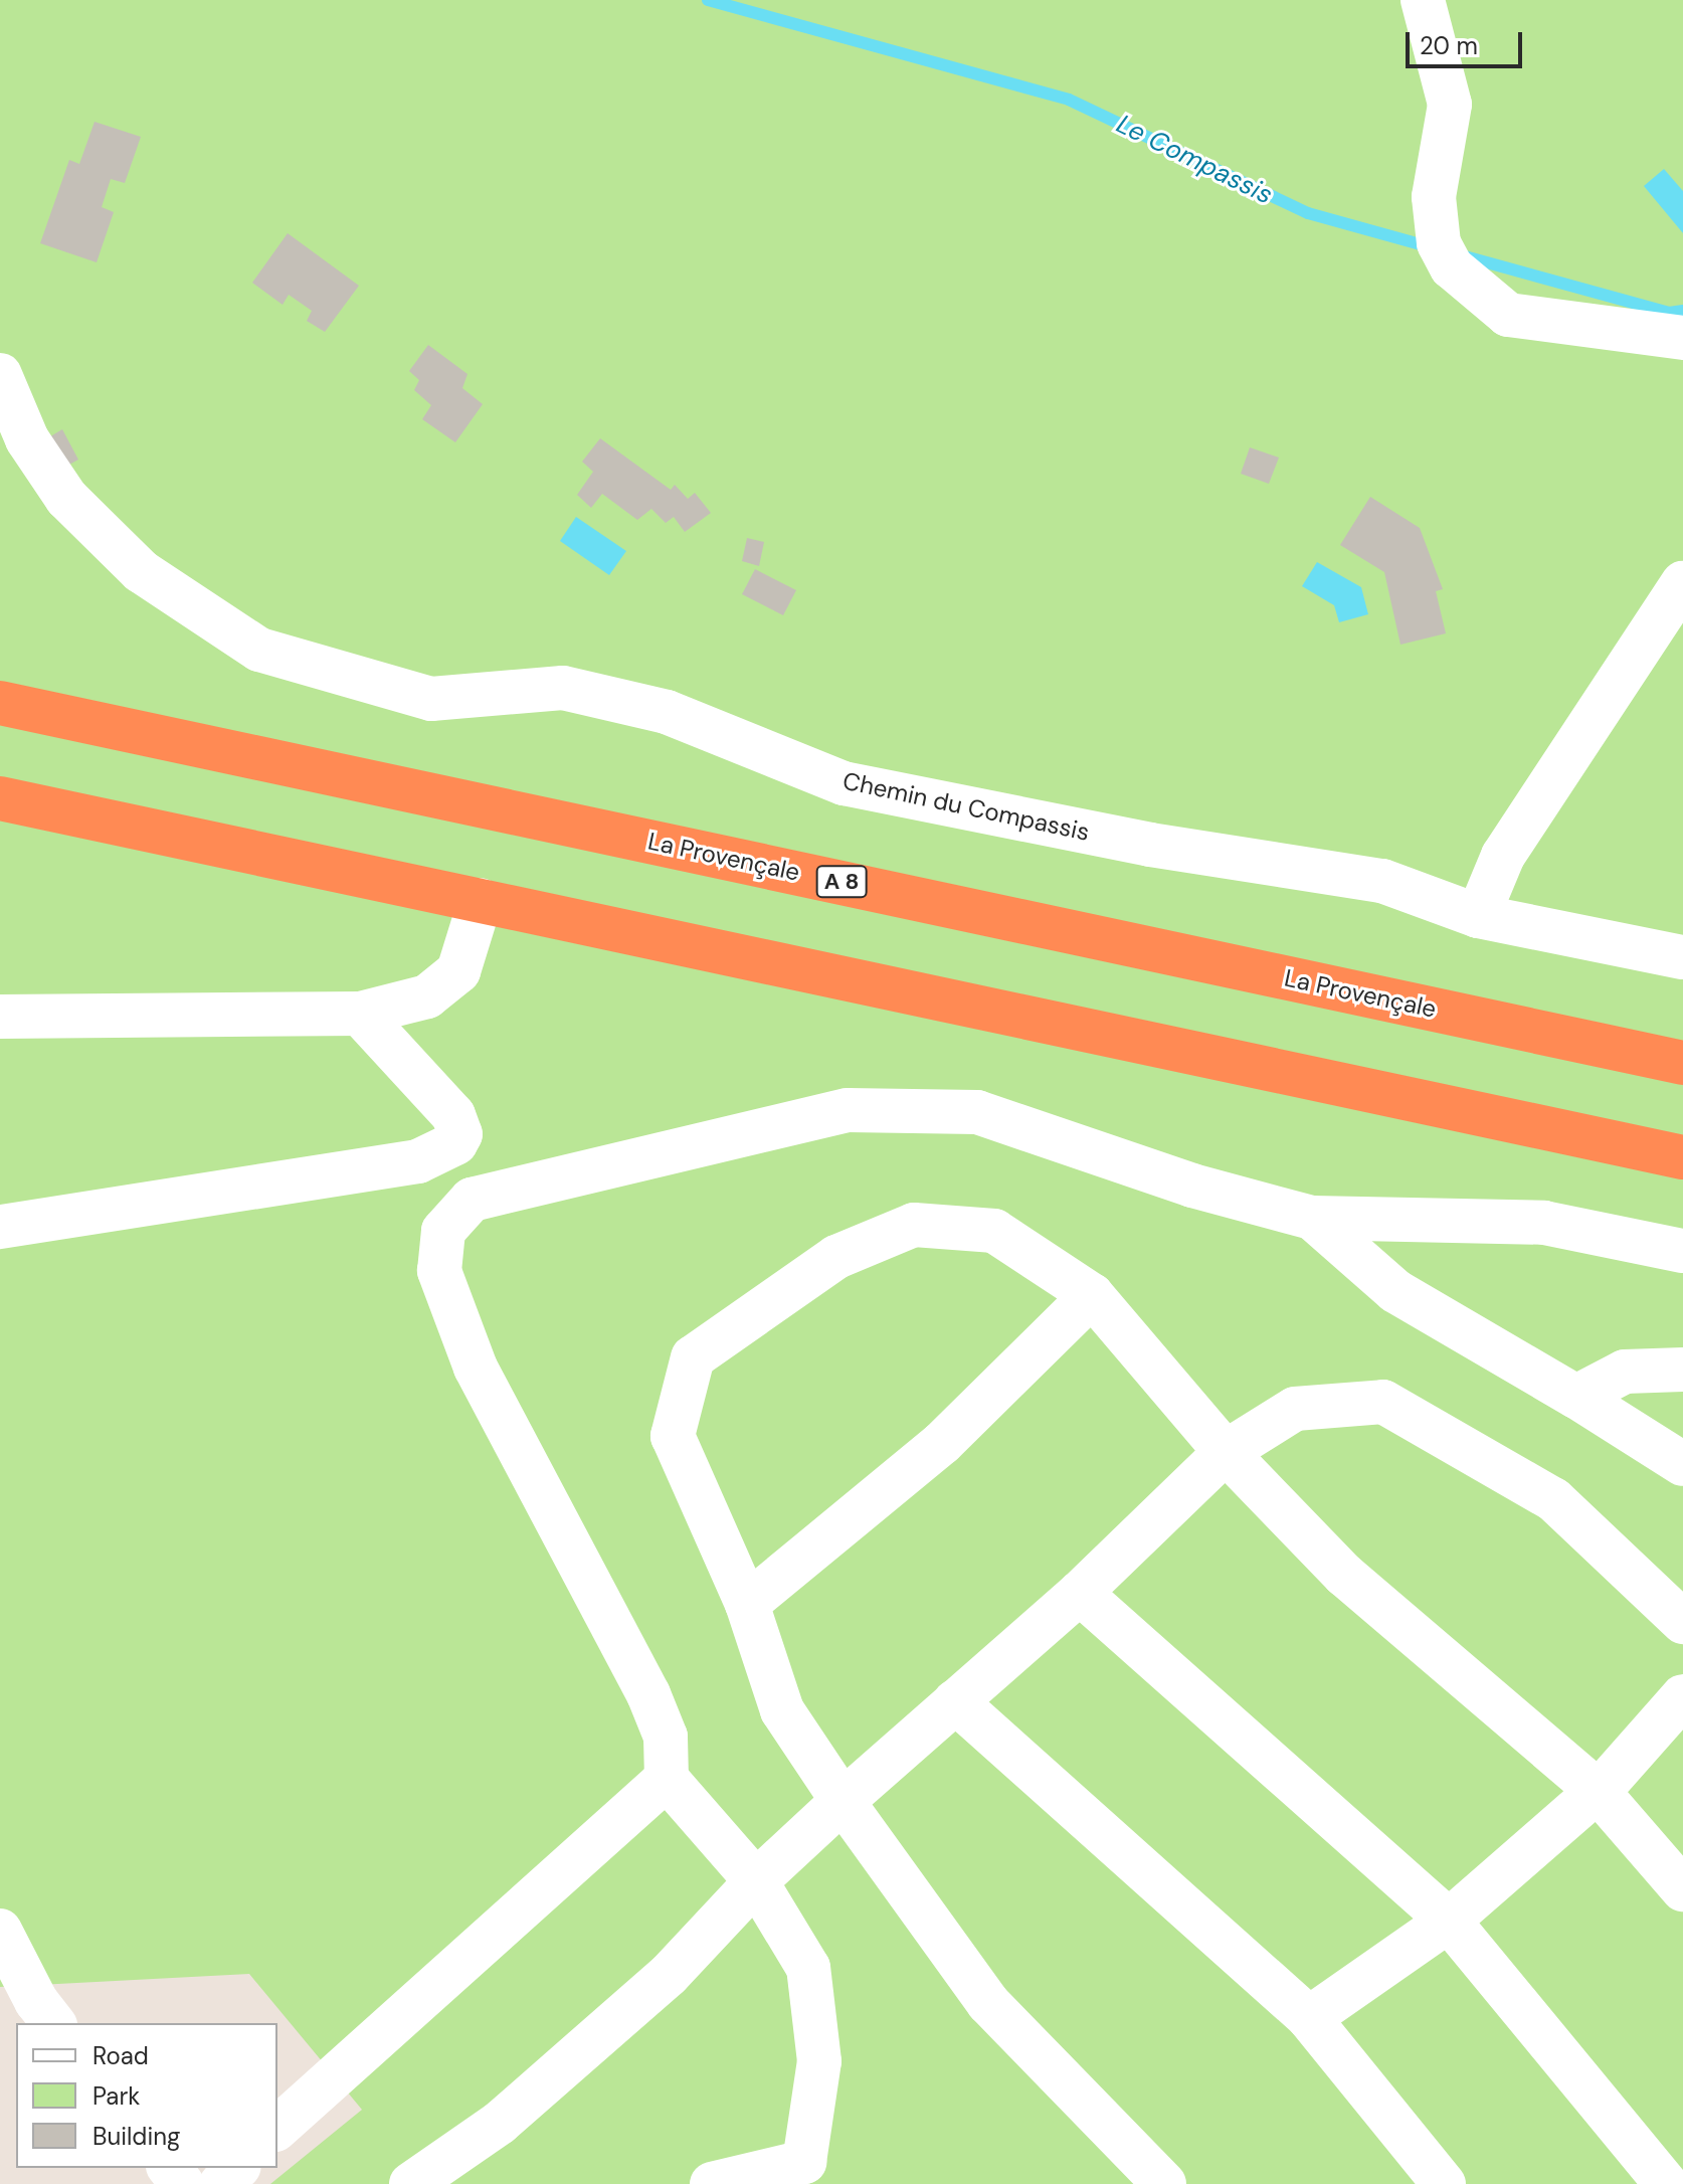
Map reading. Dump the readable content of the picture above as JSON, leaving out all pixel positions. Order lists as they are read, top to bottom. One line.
{"streets":{"highway":["La Provençale","A 8"],"street":["Chemin du Compassis"]},"water":["Le Compassis"],"legend":["Road","Park","Building"],"scale_bar":"20 m"}
